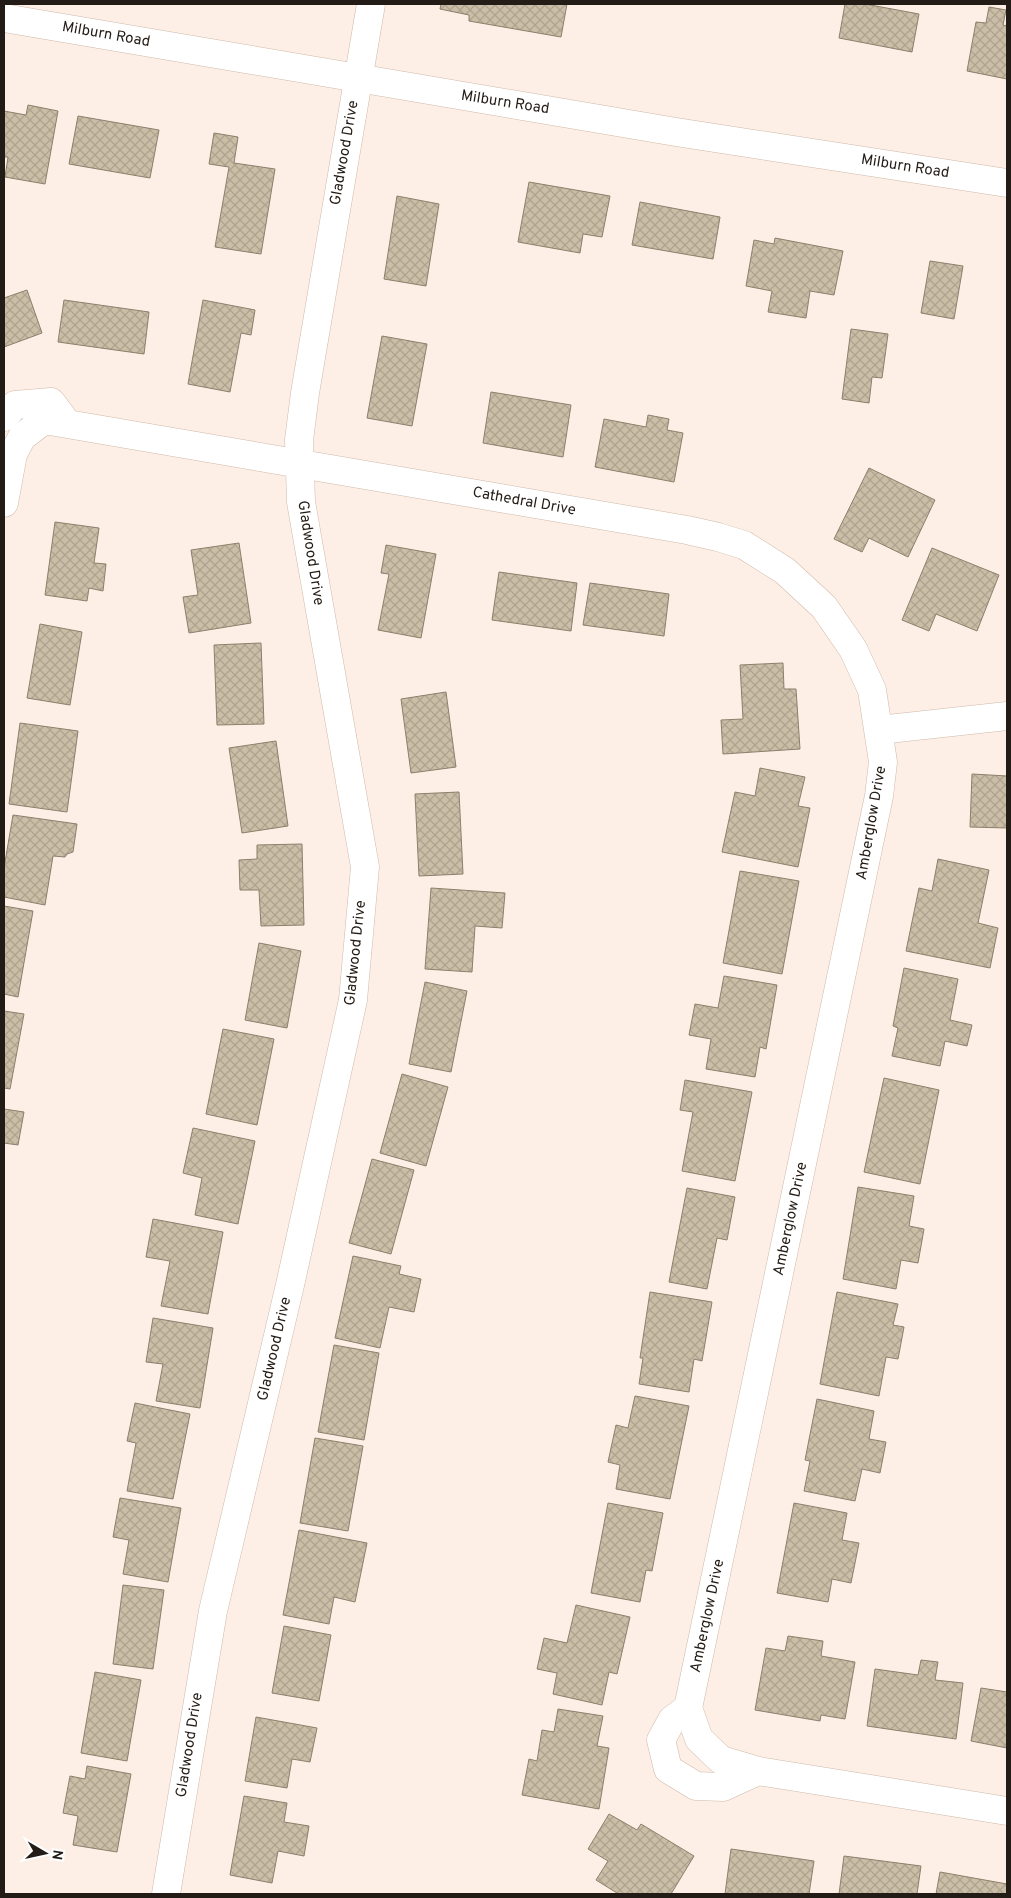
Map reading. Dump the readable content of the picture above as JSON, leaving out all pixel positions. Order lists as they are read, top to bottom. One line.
{"streets":{"street":["Milburn Road","Gladwood Drive","Cathedral Drive","Amberglow Drive"]},"crossings":[["Milburn Road","Gladwood Drive"],["Gladwood Drive","Cathedral Drive"],["Cathedral Drive","Amberglow Drive"]],"north":"right"}
